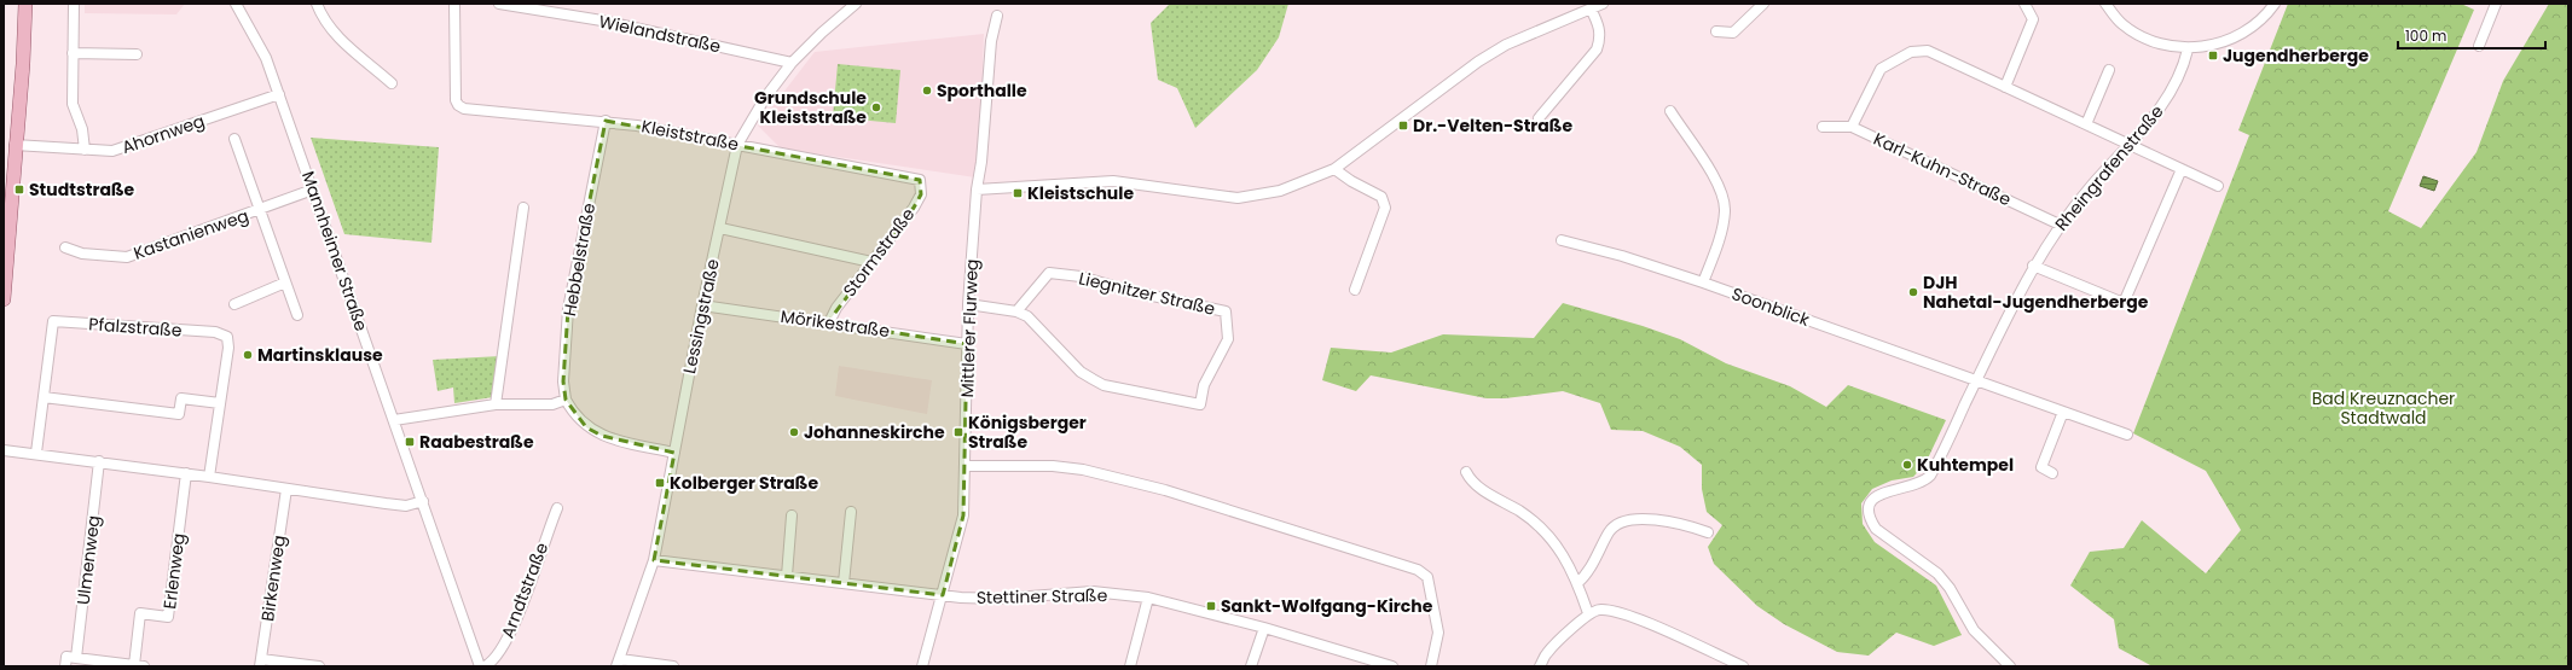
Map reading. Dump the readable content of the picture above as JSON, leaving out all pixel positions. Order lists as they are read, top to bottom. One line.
{"streets":{"street":["Wielandstraße","Ahornweg","Kleiststraße","Rheingrafenstraße","Karl-Kuhn-Straße","Kastanienweg","Mannheimer Straße","Stormstraße","Hebbelstraße","Liegnitzer Straße","Soonblick","Lessingstraße","Mörikestraße","Pfalzstraße","Mittlerer Flurweg","Ulmenweg","Erlenweg","Birkenweg","Arndtstraße","Stettiner Straße"]},"crossings":[["Wielandstraße","Lessingstraße"],["Ahornweg","Mannheimer Straße"],["Kleiststraße","Stormstraße"],["Kleiststraße","Hebbelstraße"],["Kleiststraße","Lessingstraße"],["Rheingrafenstraße","Karl-Kuhn-Straße"],["Rheingrafenstraße","Soonblick"],["Kastanienweg","Mannheimer Straße"],["Stormstraße","Mörikestraße"],["Lessingstraße","Mörikestraße"],["Mörikestraße","Mittlerer Flurweg"],["Mittlerer Flurweg","Stettiner Straße"]],"parks":["Bad Kreuznacher Stadtwald"],"places":{"transit":["Jugendherberge","Dr.-Velten-Straße","Studtstraße","Kleistschule","Königsberger Straße","Raabestraße","Kolberger Straße","Sankt-Wolfgang-Kirche"],"other":["Sporthalle","Grundschule Kleiststraße","DJH Nahetal-Jugendherberge","Martinsklause","Johanneskirche","Kuhtempel"]},"scale_bar":"100 m"}
